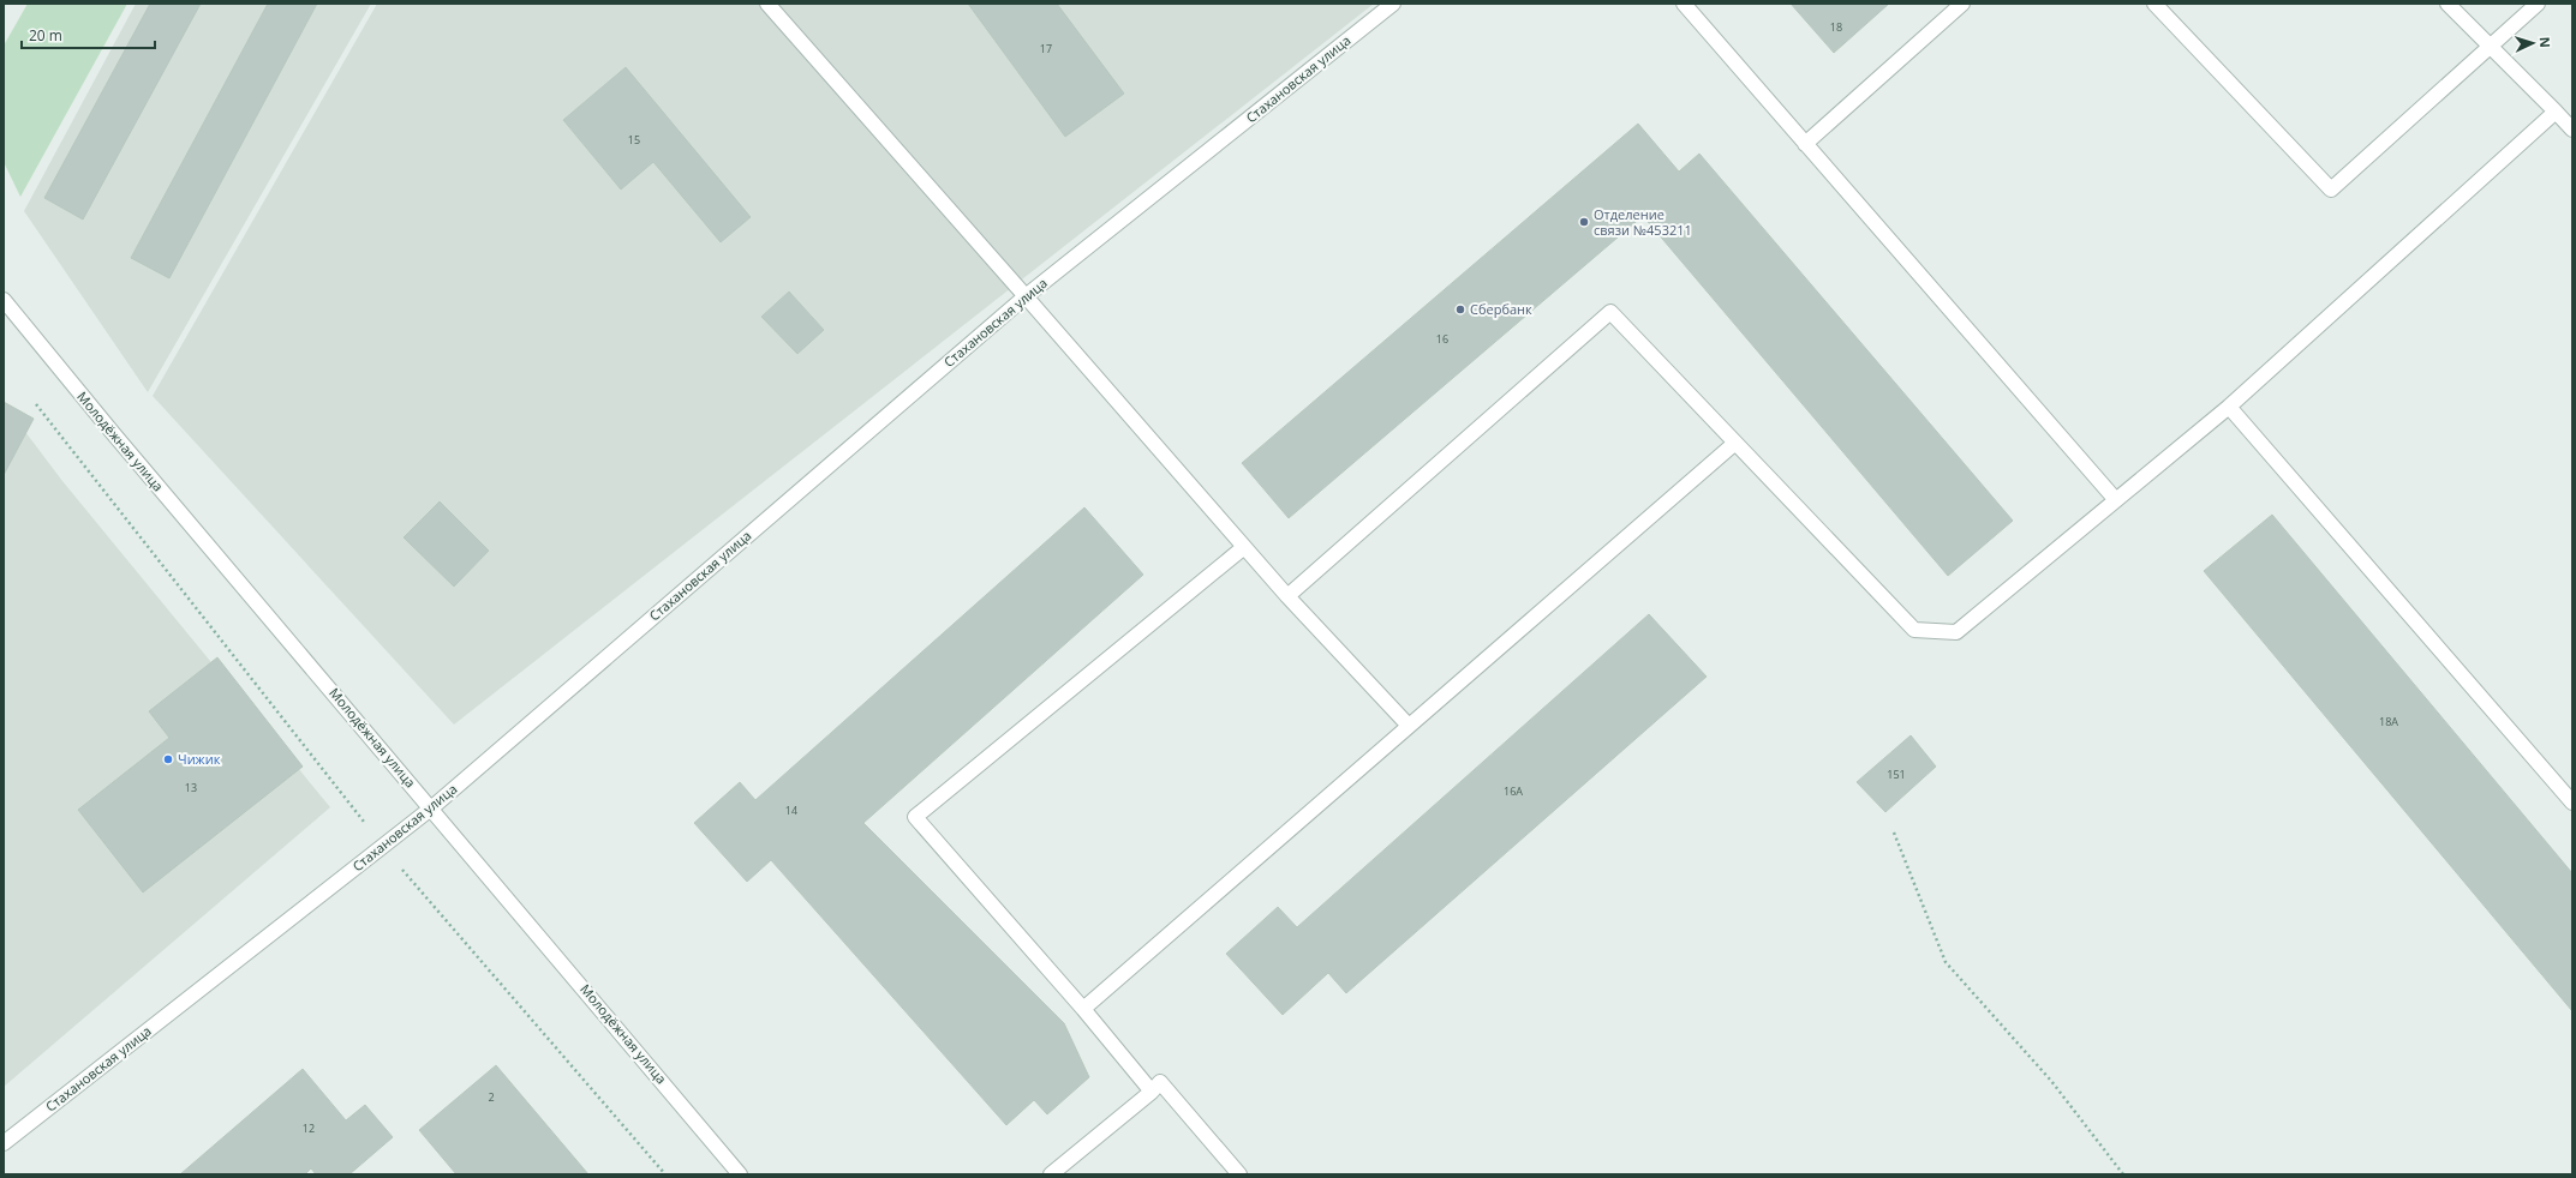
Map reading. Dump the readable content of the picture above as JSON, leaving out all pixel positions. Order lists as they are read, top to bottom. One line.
{"streets":{"street":["Стахановская улица","Молодёжная улица"]},"crossings":[["Стахановская улица","Молодёжная улица"]],"places":["Отделение связи №453211","Сбербанк","Чижик"],"house_numbers":["18","17","15","16","18А","151","13","16А","14","2","12"],"scale_bar":"20 m","north":"right"}
